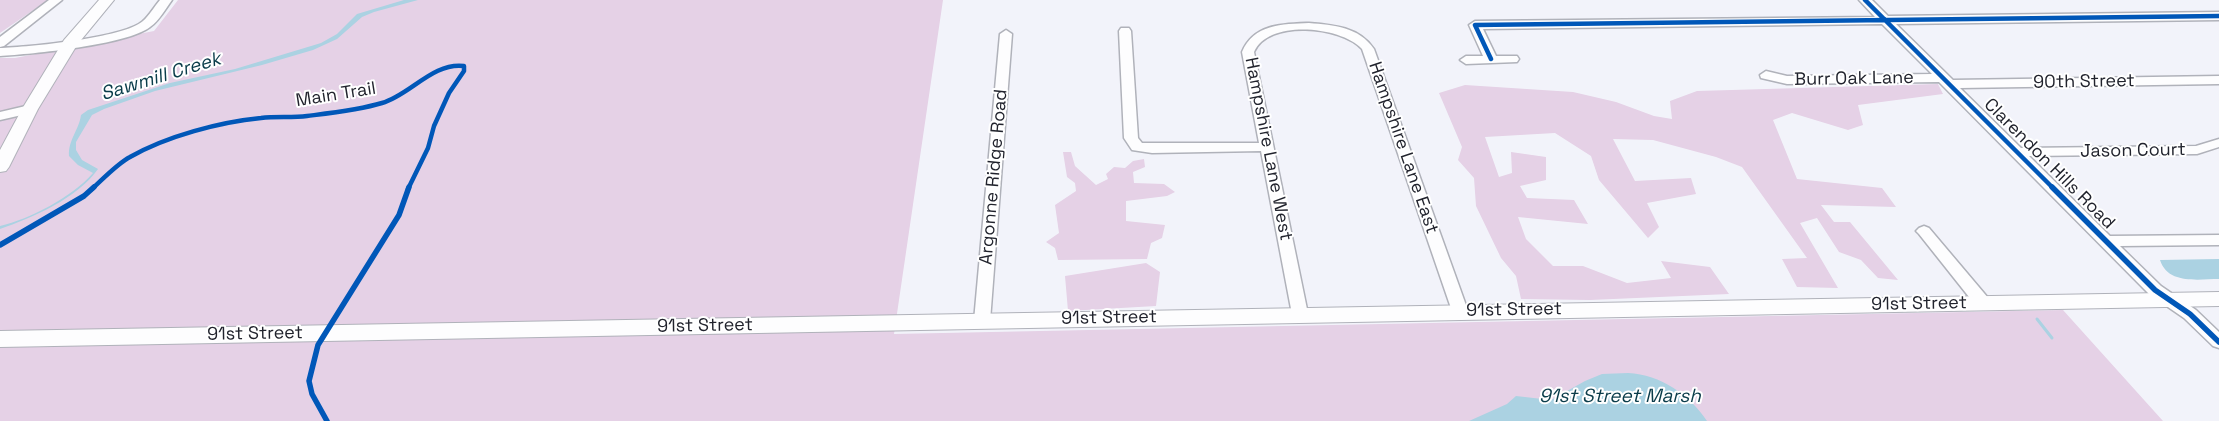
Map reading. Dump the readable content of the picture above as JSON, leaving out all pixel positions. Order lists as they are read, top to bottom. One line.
{"streets":{"main road":["91st Street"],"street":["Burr Oak Lane","90th Street","Hampshire Lane East","Hampshire Lane West","Jason Court","Clarendon Hills Road","Argonne Ridge Road"],"cycle path":["Main Trail"]},"crossings":[["Burr Oak Lane","90th Street"],["Burr Oak Lane","Clarendon Hills Road"],["90th Street","Clarendon Hills Road"],["Hampshire Lane East","Hampshire Lane West"],["Hampshire Lane East","91st Street"],["Hampshire Lane West","91st Street"],["Jason Court","Clarendon Hills Road"],["Clarendon Hills Road","91st Street"],["Argonne Ridge Road","91st Street"]],"water":["Sawmill Creek","91st Street Marsh"]}
